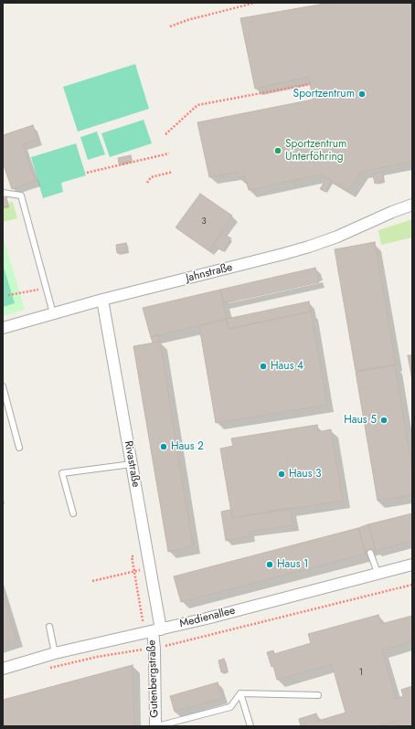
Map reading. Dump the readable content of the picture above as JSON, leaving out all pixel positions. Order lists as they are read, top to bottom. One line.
{"streets":{"street":["Jahnstraße","Rivastraße","Medienallee","Gutenbergstraße"]},"crossings":[["Jahnstraße","Rivastraße"],["Rivastraße","Medienallee"],["Rivastraße","Gutenbergstraße"],["Medienallee","Gutenbergstraße"]],"places":["Sportzentrum","Sportzentrum Unterföhring","Haus 4","Haus 5","Haus 2","Haus 3","Haus 1"],"house_numbers":["3","1"]}
